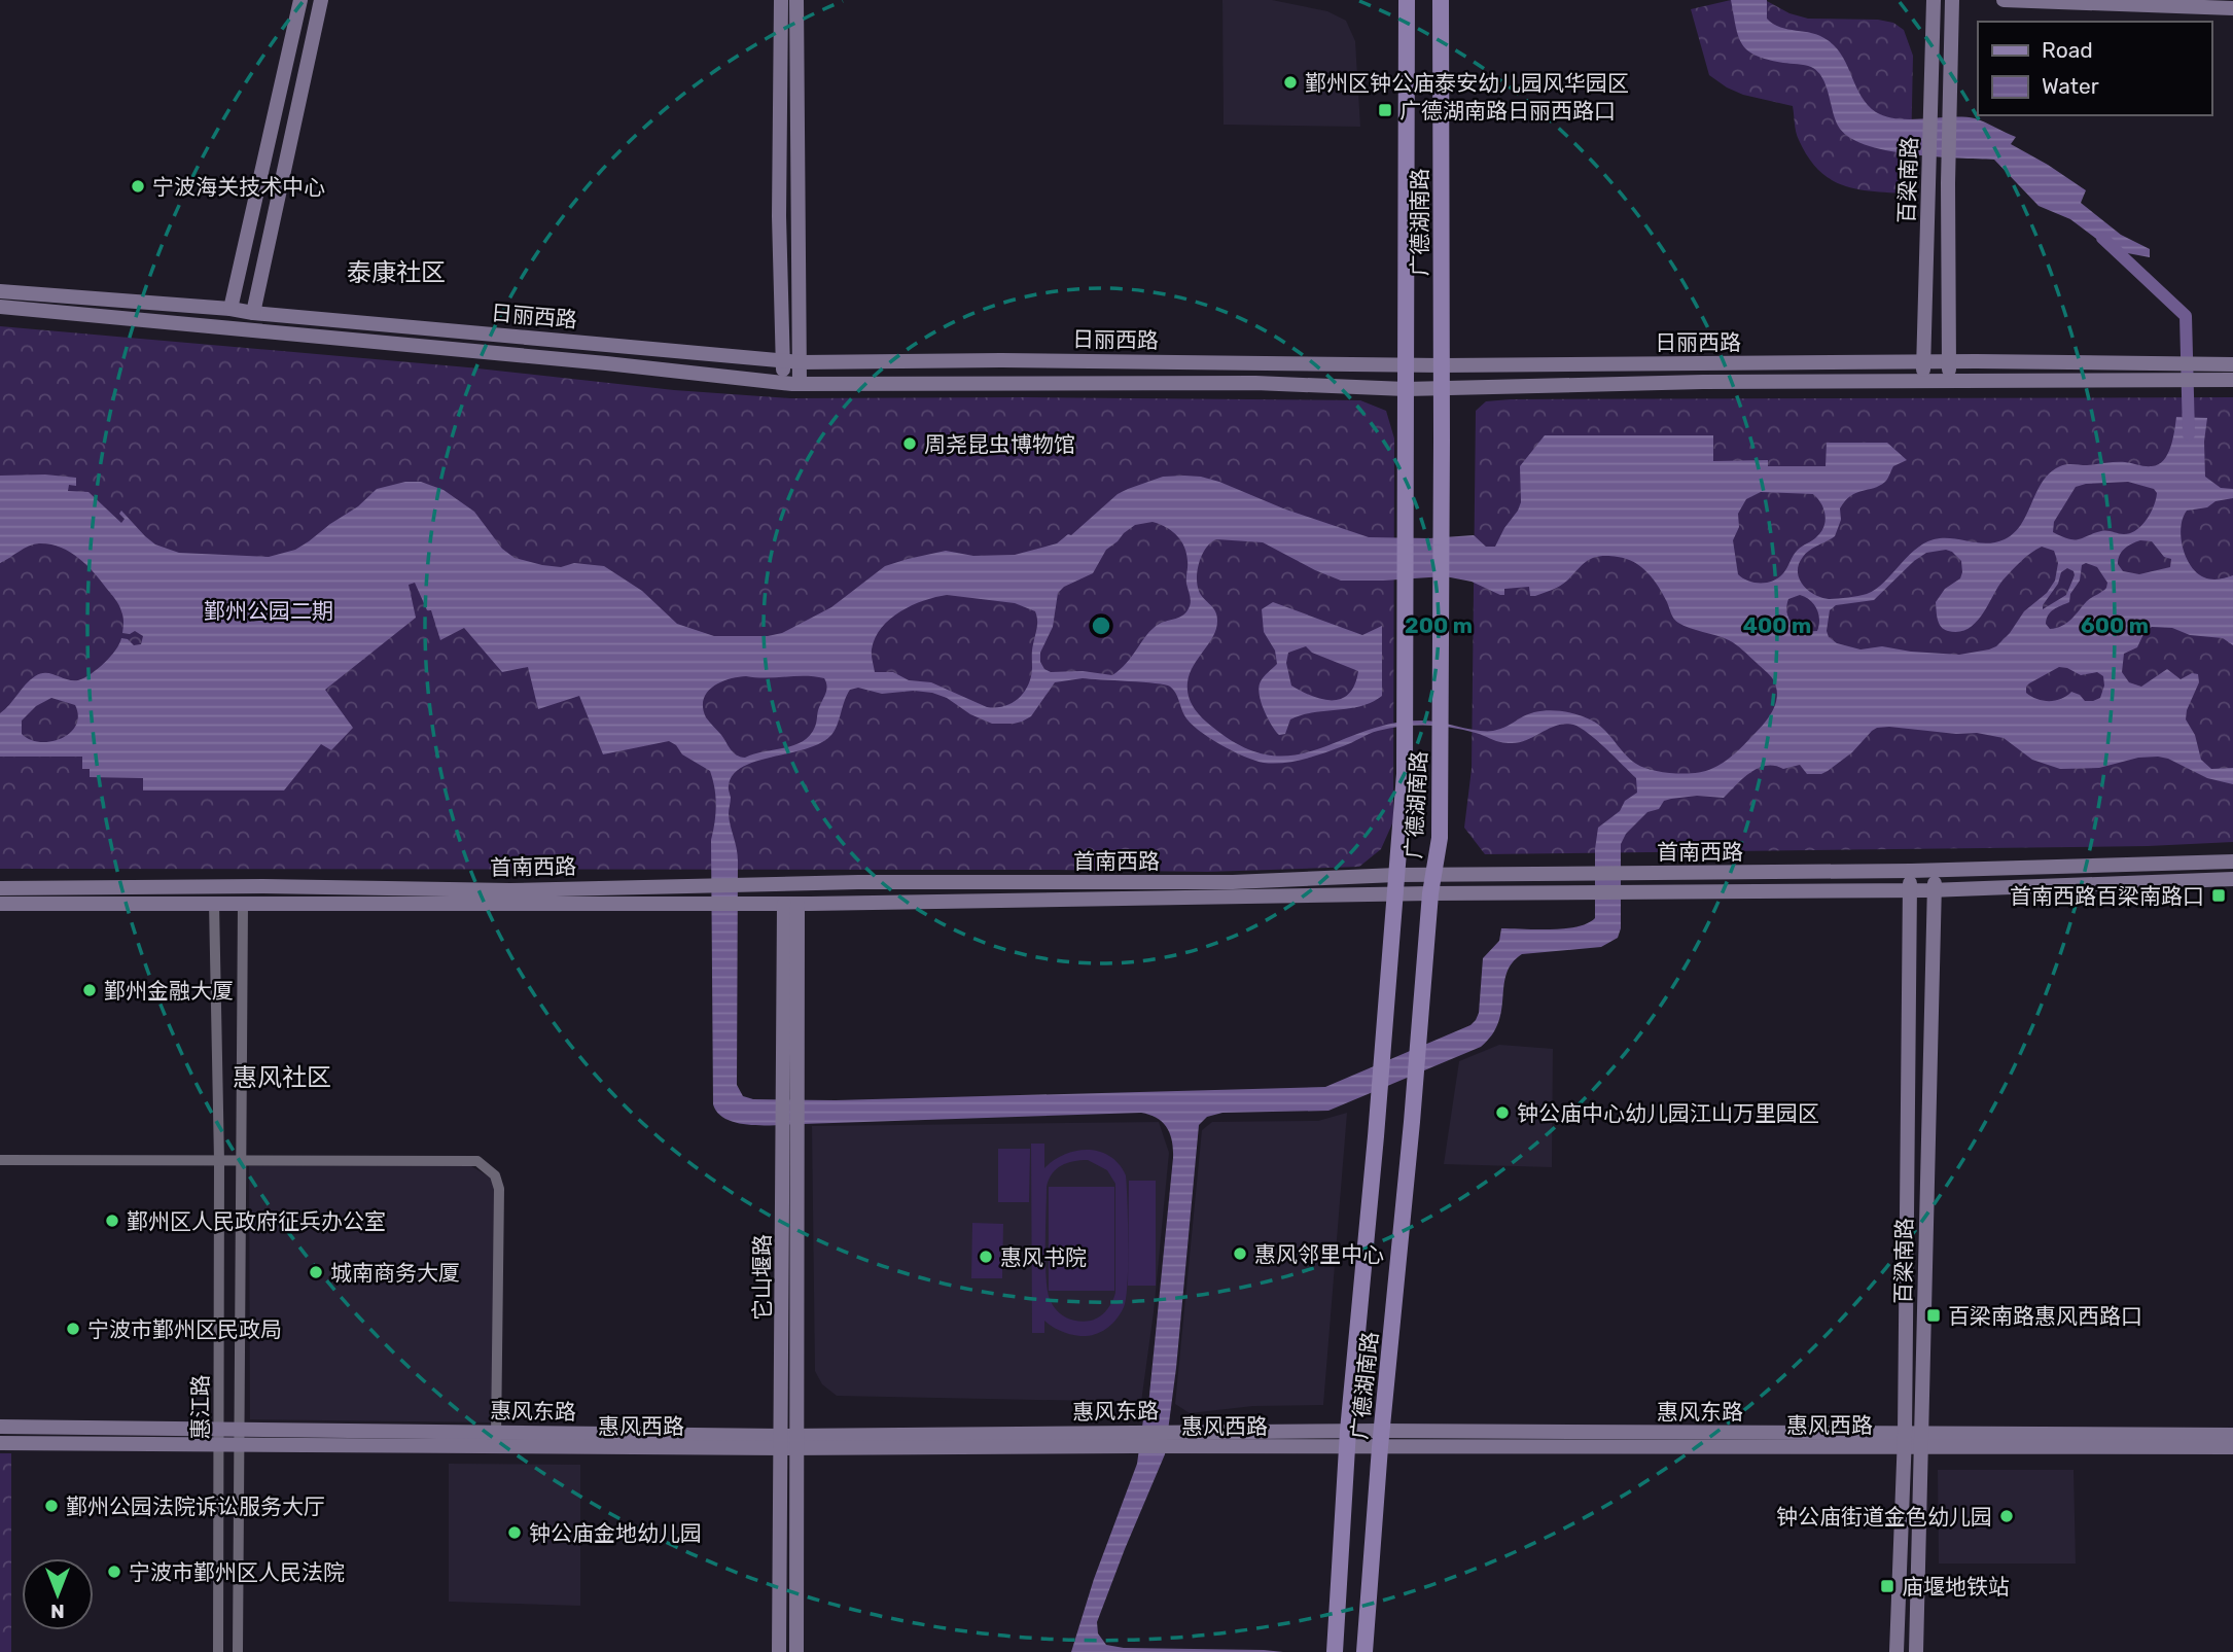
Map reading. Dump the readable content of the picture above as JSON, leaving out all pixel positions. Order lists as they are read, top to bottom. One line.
{"streets":{"main road":["百梁南路","广德湖南路","日丽西路","首南西路","它山堰路","惠风东路","惠风西路"],"street":["惠江路"]},"crossings":[["百梁南路","日丽西路"],["百梁南路","首南西路"],["百梁南路","惠风西路"],["广德湖南路","日丽西路"],["广德湖南路","首南西路"],["广德湖南路","惠风东路"],["广德湖南路","惠风西路"],["首南西路","它山堰路"],["首南西路","惠江路"],["它山堰路","惠风东路"],["惠江路","惠风东路"],["惠风东路","惠风西路"]],"districts":["泰康社区","惠风社区"],"parks":["鄞州公园二期"],"places":{"other":["鄞州区钟公庙泰安幼儿园风华园区","宁波海关技术中心","周尧昆虫博物馆","鄞州金融大厦","钟公庙中心幼儿园江山万里园区","鄞州区人民政府征兵办公室","惠风邻里中心","惠风书院","城南商务大厦","宁波市鄞州区民政局","鄞州公园法院诉讼服务大厅","钟公庙街道金色幼儿园","钟公庙金地幼儿园","宁波市鄞州区人民法院"],"transit":["广德湖南路日丽西路口","首南西路百梁南路口","百梁南路惠风西路口","庙堰地铁站"]},"legend":["Road","Water"],"north":"bottom","rings":["200 m","400 m","600 m"]}
